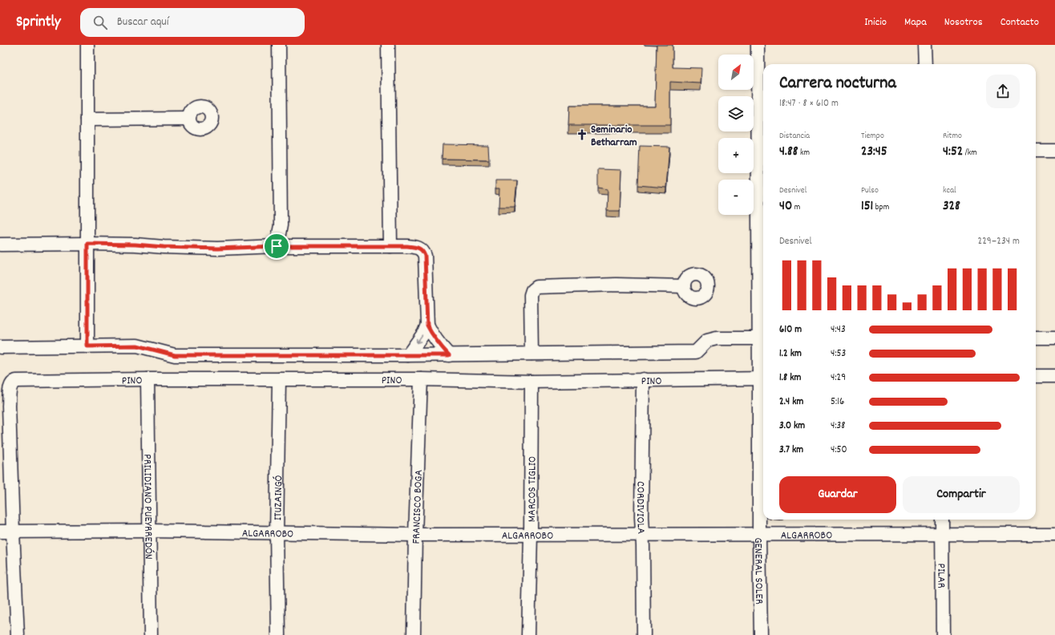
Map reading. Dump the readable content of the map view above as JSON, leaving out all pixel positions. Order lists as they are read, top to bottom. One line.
{"streets":{"street":["PINO","MARCOS TIGLIO","ITUZAINGÓ","PRILIDIANO PUEYRREDÓN","FRANCISCO BOGA","CORDIVIOLA","ALGARROBO","GENERAL SOLER","PILAR"]},"crossings":[["PINO","MARCOS TIGLIO"],["PINO","ITUZAINGÓ"],["PINO","PRILIDIANO PUEYRREDÓN"],["PINO","FRANCISCO BOGA"],["PINO","CORDIVIOLA"],["PINO","GENERAL SOLER"],["MARCOS TIGLIO","ALGARROBO"],["ITUZAINGÓ","ALGARROBO"],["PRILIDIANO PUEYRREDÓN","ALGARROBO"],["FRANCISCO BOGA","ALGARROBO"],["CORDIVIOLA","ALGARROBO"],["ALGARROBO","GENERAL SOLER"],["ALGARROBO","PILAR"]],"places":{"church":["Seminario Betharram"]},"north":"top right","page":{"header":"Sprintly","search":"Buscar aquí","nav":["Inicio","Mapa","Nosotros","Contacto"],"map_buttons":["+","−"],"heading":["Carrera nocturna","18:47 · 8 × 610 m"],"stats":[["Distancia","4.88 km"],["Tiempo","23:45"],["Ritmo","4:52 /km"],["Desnivel","40 m"],["Pulso","151 bpm"],["kcal","328"]],"chart":["Desnivel","229–234 m"],"list":[{"name":"610 m","note":"4:43"},{"name":"1.2 km","note":"4:53"},{"name":"1.8 km","note":"4:29"},{"name":"2.4 km","note":"5:16"},{"name":"3.0 km","note":"4:38"},{"name":"3.7 km","note":"4:50"}],"buttons":["Guardar","Compartir"]}}
